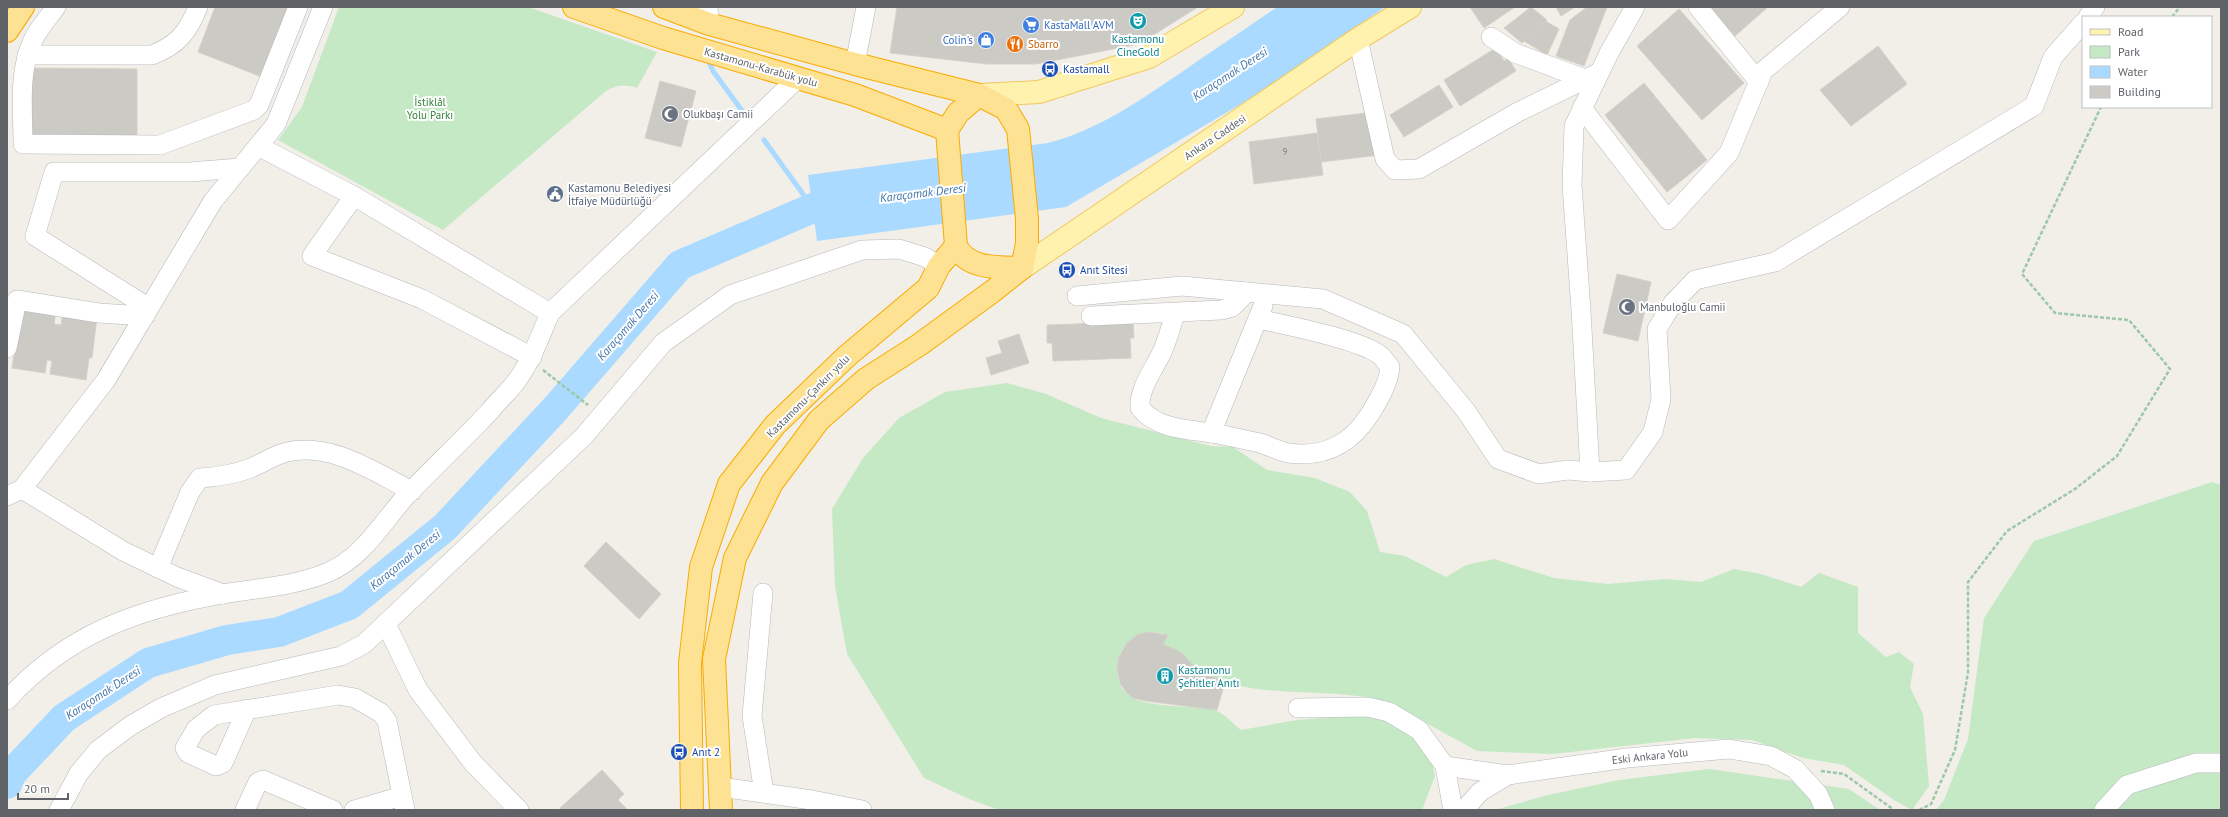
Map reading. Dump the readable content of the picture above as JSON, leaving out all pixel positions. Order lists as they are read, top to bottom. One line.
{"streets":{"highway":["Kastamonu-Karabük yolu","Kastamonu-Çankırı yolu"],"main road":["Ankara Caddesi"],"street":["Eski Ankara Yolu"]},"water":["Karaçomak Deresi"],"parks":["İstiklâl Yolu Parkı"],"places":{"theatre":["Kastamonu CineGold"],"supermarket":["KastaMall AVM"],"shop":["Colin's"],"restaurant":["Sbarro"],"bus stop":["Kastamall","Anıt Sitesi","Anıt 2"],"mosque":["Olukbaşı Camii","Manbuloğlu Camii"],"public building":["Kastamonu Belediyesi İtfaiye Müdürlüğü"],"building":["Kastamonu Şehitler Anıtı"]},"house_numbers":["9"],"legend":["Road","Park","Water","Building"],"scale_bar":"20 m"}
